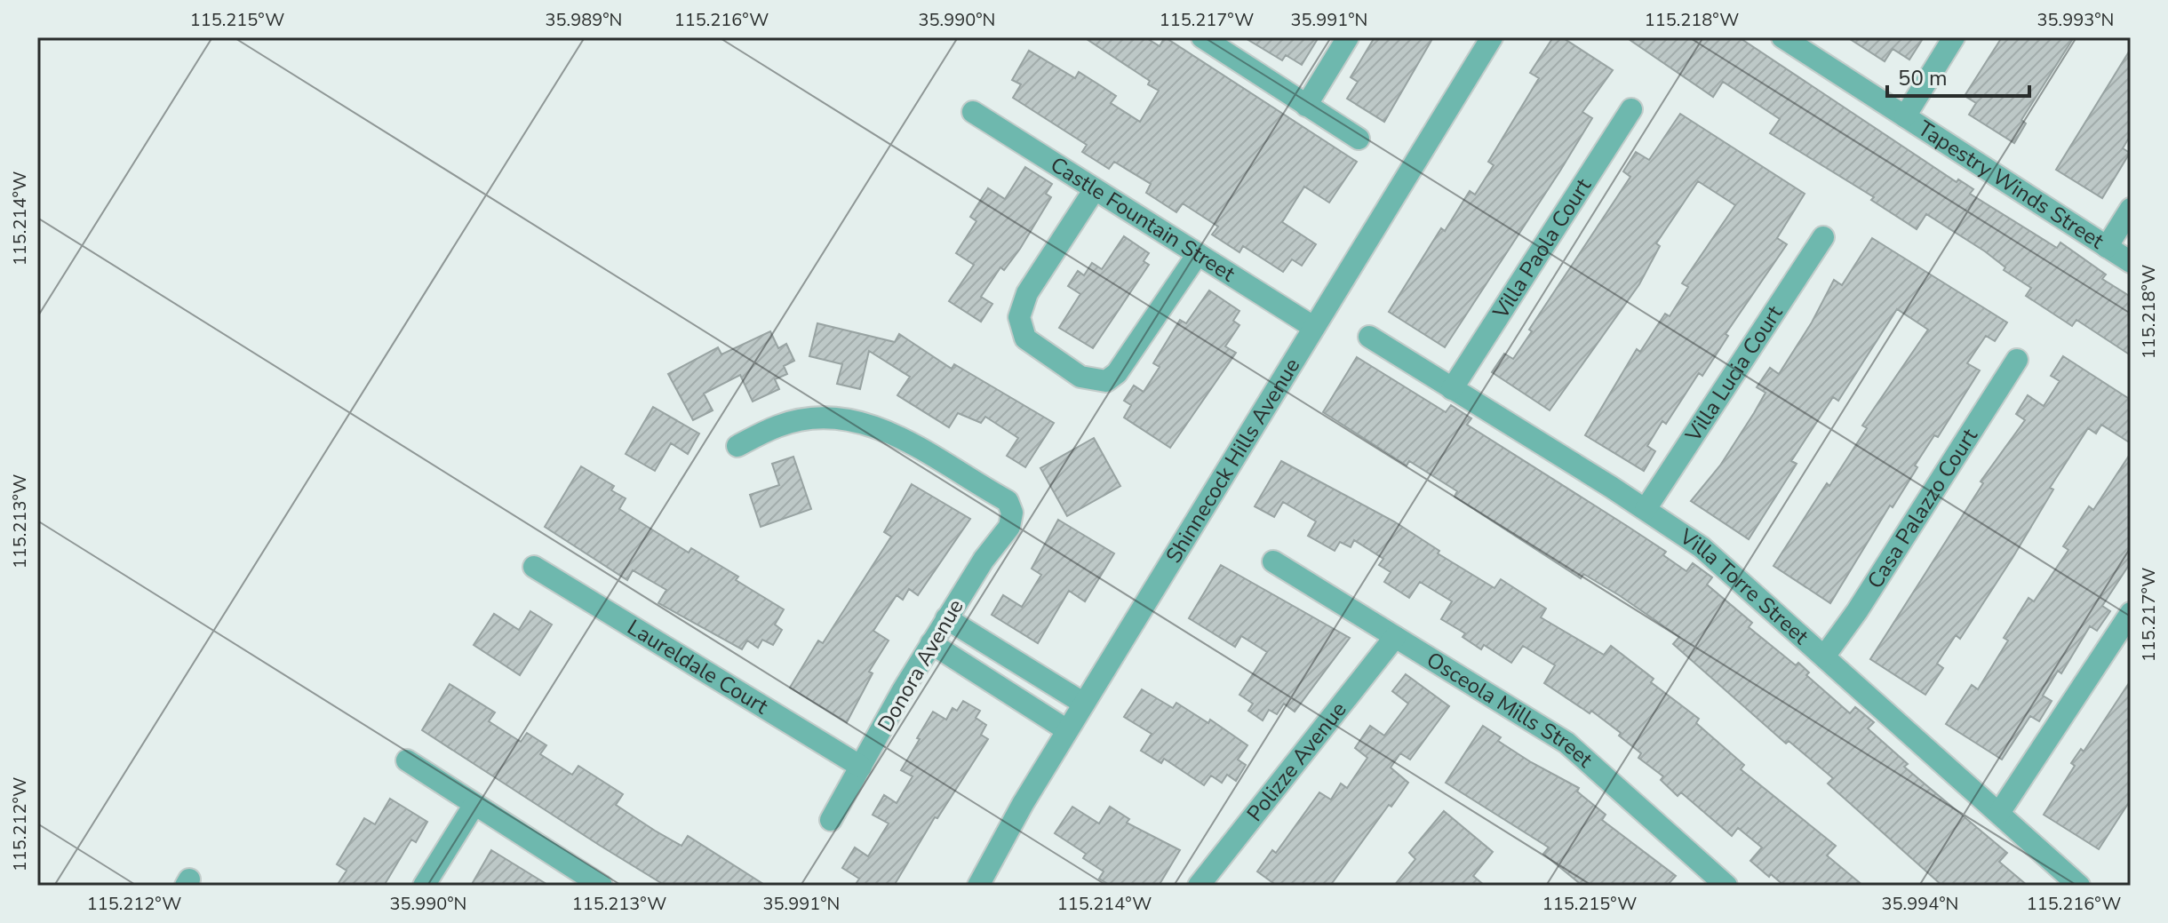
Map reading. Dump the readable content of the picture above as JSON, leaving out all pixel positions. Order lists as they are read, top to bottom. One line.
{"streets":{"street":["Tapestry Winds Street","Castle Fountain Street","Villa Paola Court","Villa Lucia Court","Shinnecock Hills Avenue","Casa Palazzo Court","Villa Torre Street","Donora Avenue","Laureldale Court","Osceola Mills Street","Polizze Avenue"]},"crossings":[["Castle Fountain Street","Shinnecock Hills Avenue"],["Villa Paola Court","Villa Torre Street"],["Villa Lucia Court","Villa Torre Street"],["Casa Palazzo Court","Villa Torre Street"],["Donora Avenue","Laureldale Court"],["Osceola Mills Street","Polizze Avenue"]],"scale_bar":"50 m","coordinates":["115.215°W","35.989°N","115.216°W","35.990°N","115.217°W","35.991°N","115.218°W","35.993°N","115.214°W","115.213°W","115.212°W","35.994°N"]}
